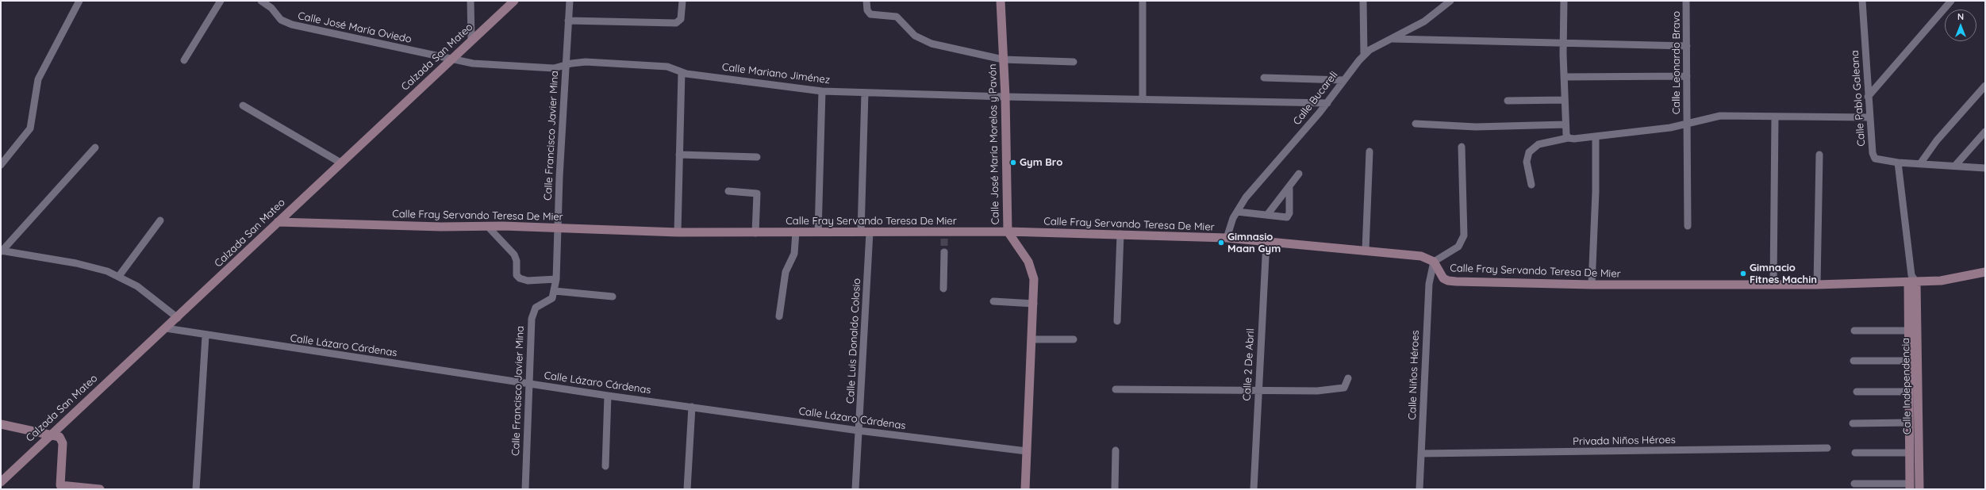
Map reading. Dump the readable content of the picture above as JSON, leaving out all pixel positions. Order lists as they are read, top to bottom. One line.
{"streets":{"main road":["Calzada San Mateo","Calle José María Morelos y Pavón","Calle Fray Servando Teresa De Mier","Calle Independencia"],"street":["Calle José María Oviedo","Calle Leonardo Bravo","Calle Mariano Jiménez","Calle Bucareli","Calle Pablo Galeana","Calle Francisco Javier Mina","Calle Luis Donaldo Colosio","Calle Lázaro Cárdenas","Calle 2 De Abril","Calle Niños Héroes","Privada Niños Héroes"]},"crossings":[["Calle José María Oviedo","Calzada San Mateo"],["Calle José María Oviedo","Calle Mariano Jiménez"],["Calle José María Oviedo","Calle Francisco Javier Mina"],["Calzada San Mateo","Calle Fray Servando Teresa De Mier"],["Calzada San Mateo","Calle Lázaro Cárdenas"],["Calle Mariano Jiménez","Calle Bucareli"],["Calle Mariano Jiménez","Calle Francisco Javier Mina"],["Calle Mariano Jiménez","Calle José María Morelos y Pavón"],["Calle Bucareli","Calle Fray Servando Teresa De Mier"],["Calle Francisco Javier Mina","Calle Fray Servando Teresa De Mier"],["Calle Francisco Javier Mina","Calle Lázaro Cárdenas"],["Calle José María Morelos y Pavón","Calle Fray Servando Teresa De Mier"],["Calle José María Morelos y Pavón","Calle Lázaro Cárdenas"],["Calle Fray Servando Teresa De Mier","Calle Luis Donaldo Colosio"],["Calle Fray Servando Teresa De Mier","Calle 2 De Abril"],["Calle Fray Servando Teresa De Mier","Calle Niños Héroes"],["Calle Fray Servando Teresa De Mier","Calle Independencia"],["Calle Luis Donaldo Colosio","Calle Lázaro Cárdenas"],["Calle Niños Héroes","Privada Niños Héroes"]],"places":["Gym Bro","Gimnasio Maan Gym","Gimnacio Fitnes Machin"],"north":"top"}
